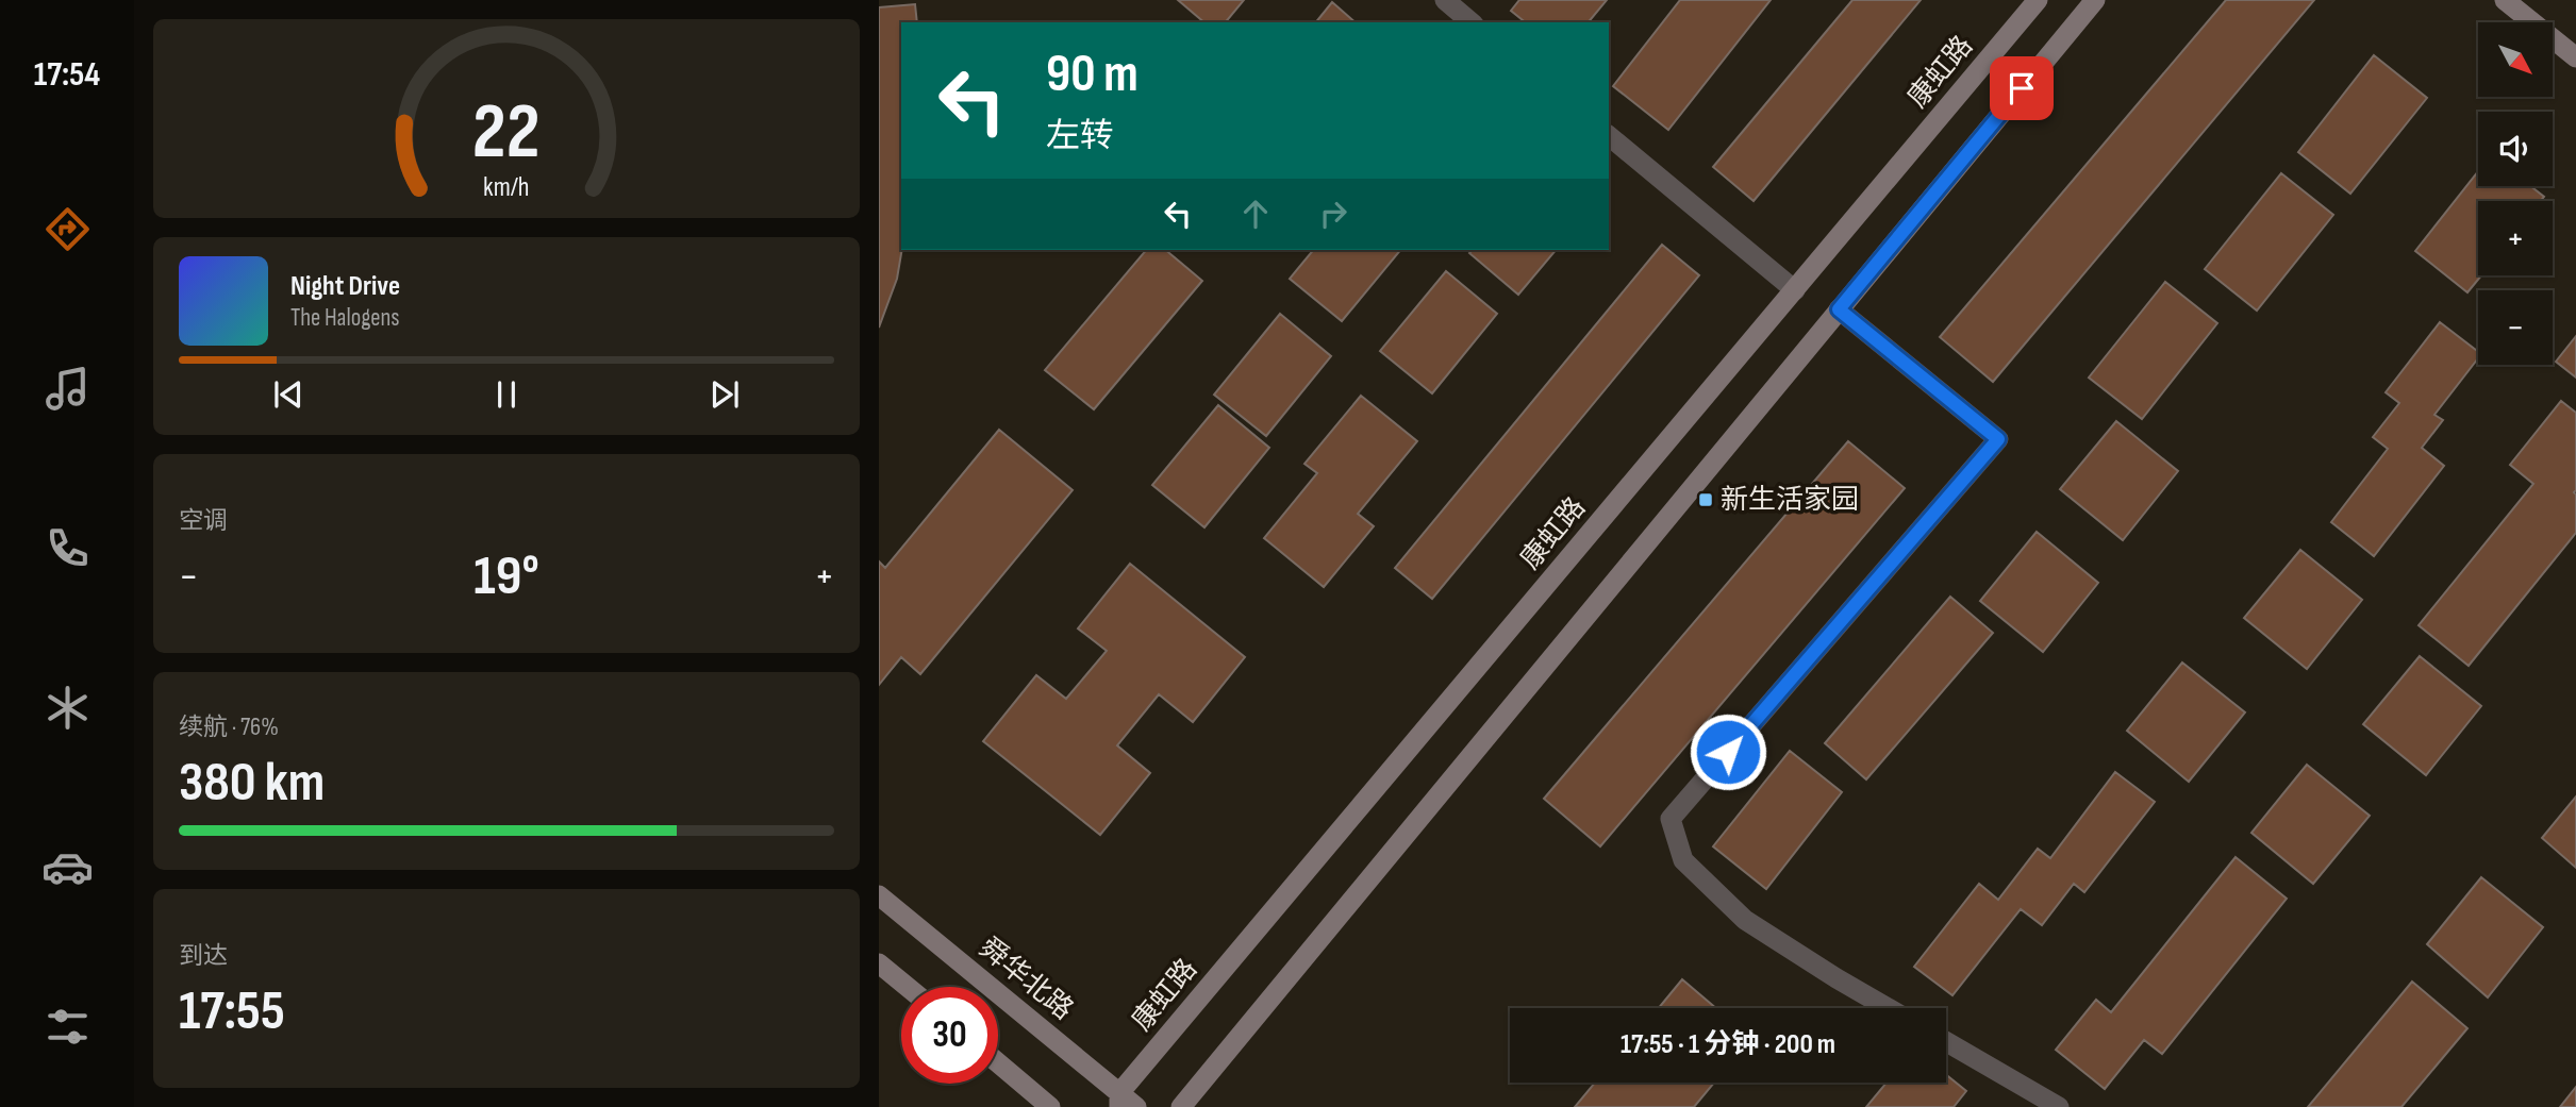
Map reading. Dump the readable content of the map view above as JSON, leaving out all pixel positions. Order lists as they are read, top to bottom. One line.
{"streets":{"main road":["康虹路","舜华北路"]},"crossings":[["康虹路","舜华北路"]],"places":{"transit":["新生活家园"]},"north":"bottom right","page":{"tabs":"17:54","map_buttons":["+","−"],"turn":["90 m","左转"],"song":["Night Drive","The Halogens"],"tile":["空调",["续航 · 76%","380 km"],["到达","17:55"]],"heat":["−","19°","+"],"limit":"30","trip":"17:55 · 1 分钟 · 200 m","gauge":["22","km/h"]}}
